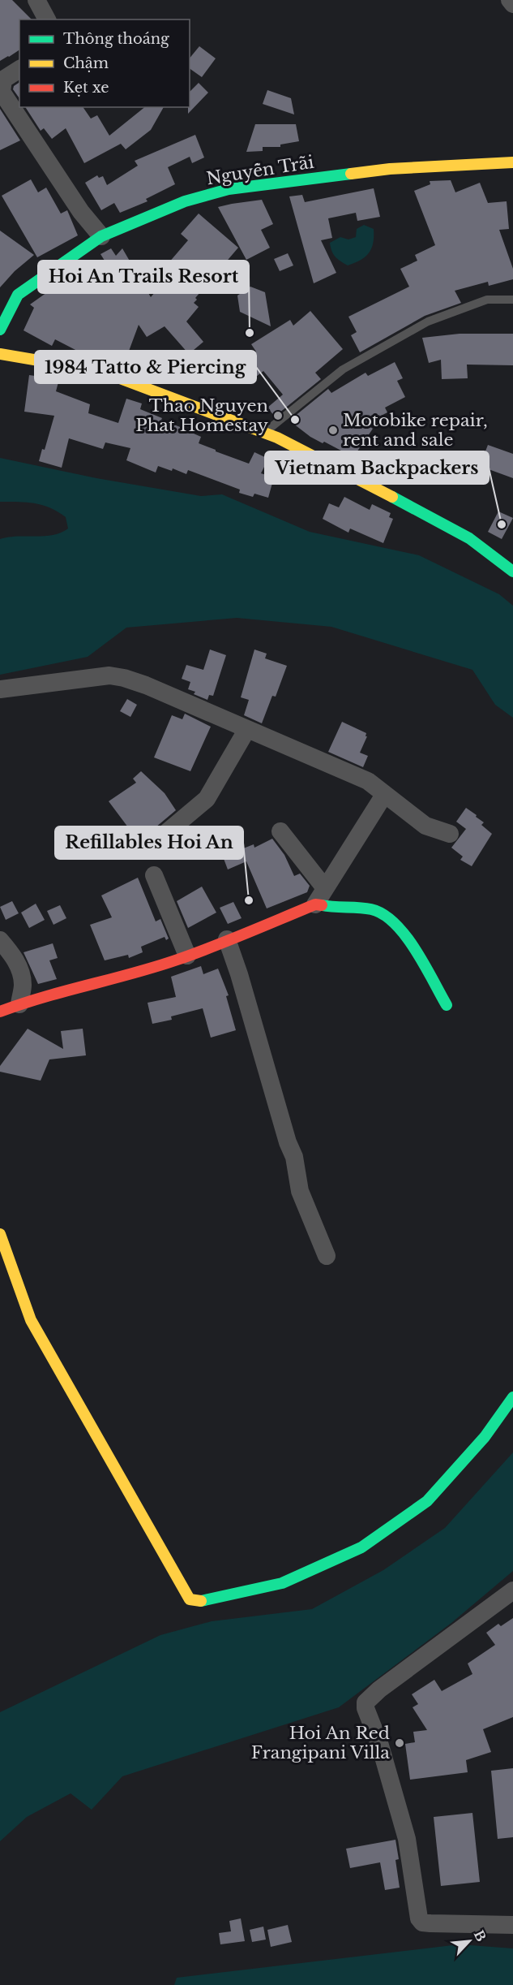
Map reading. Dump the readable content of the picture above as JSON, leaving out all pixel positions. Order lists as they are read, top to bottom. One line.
{"streets":{"street":["Nguyễn Trãi"]},"places":["Hoi An Trails Resort","Thao Nguyen Phat Homestay","1984 Tatto & Piercing","Motobike repair, rent and sale","Vietnam Backpackers","Refillables Hoi An","Hoi An Red Frangipani Villa"],"legend":["Thông thoáng","Chậm","Kẹt xe"],"north":"top right"}
